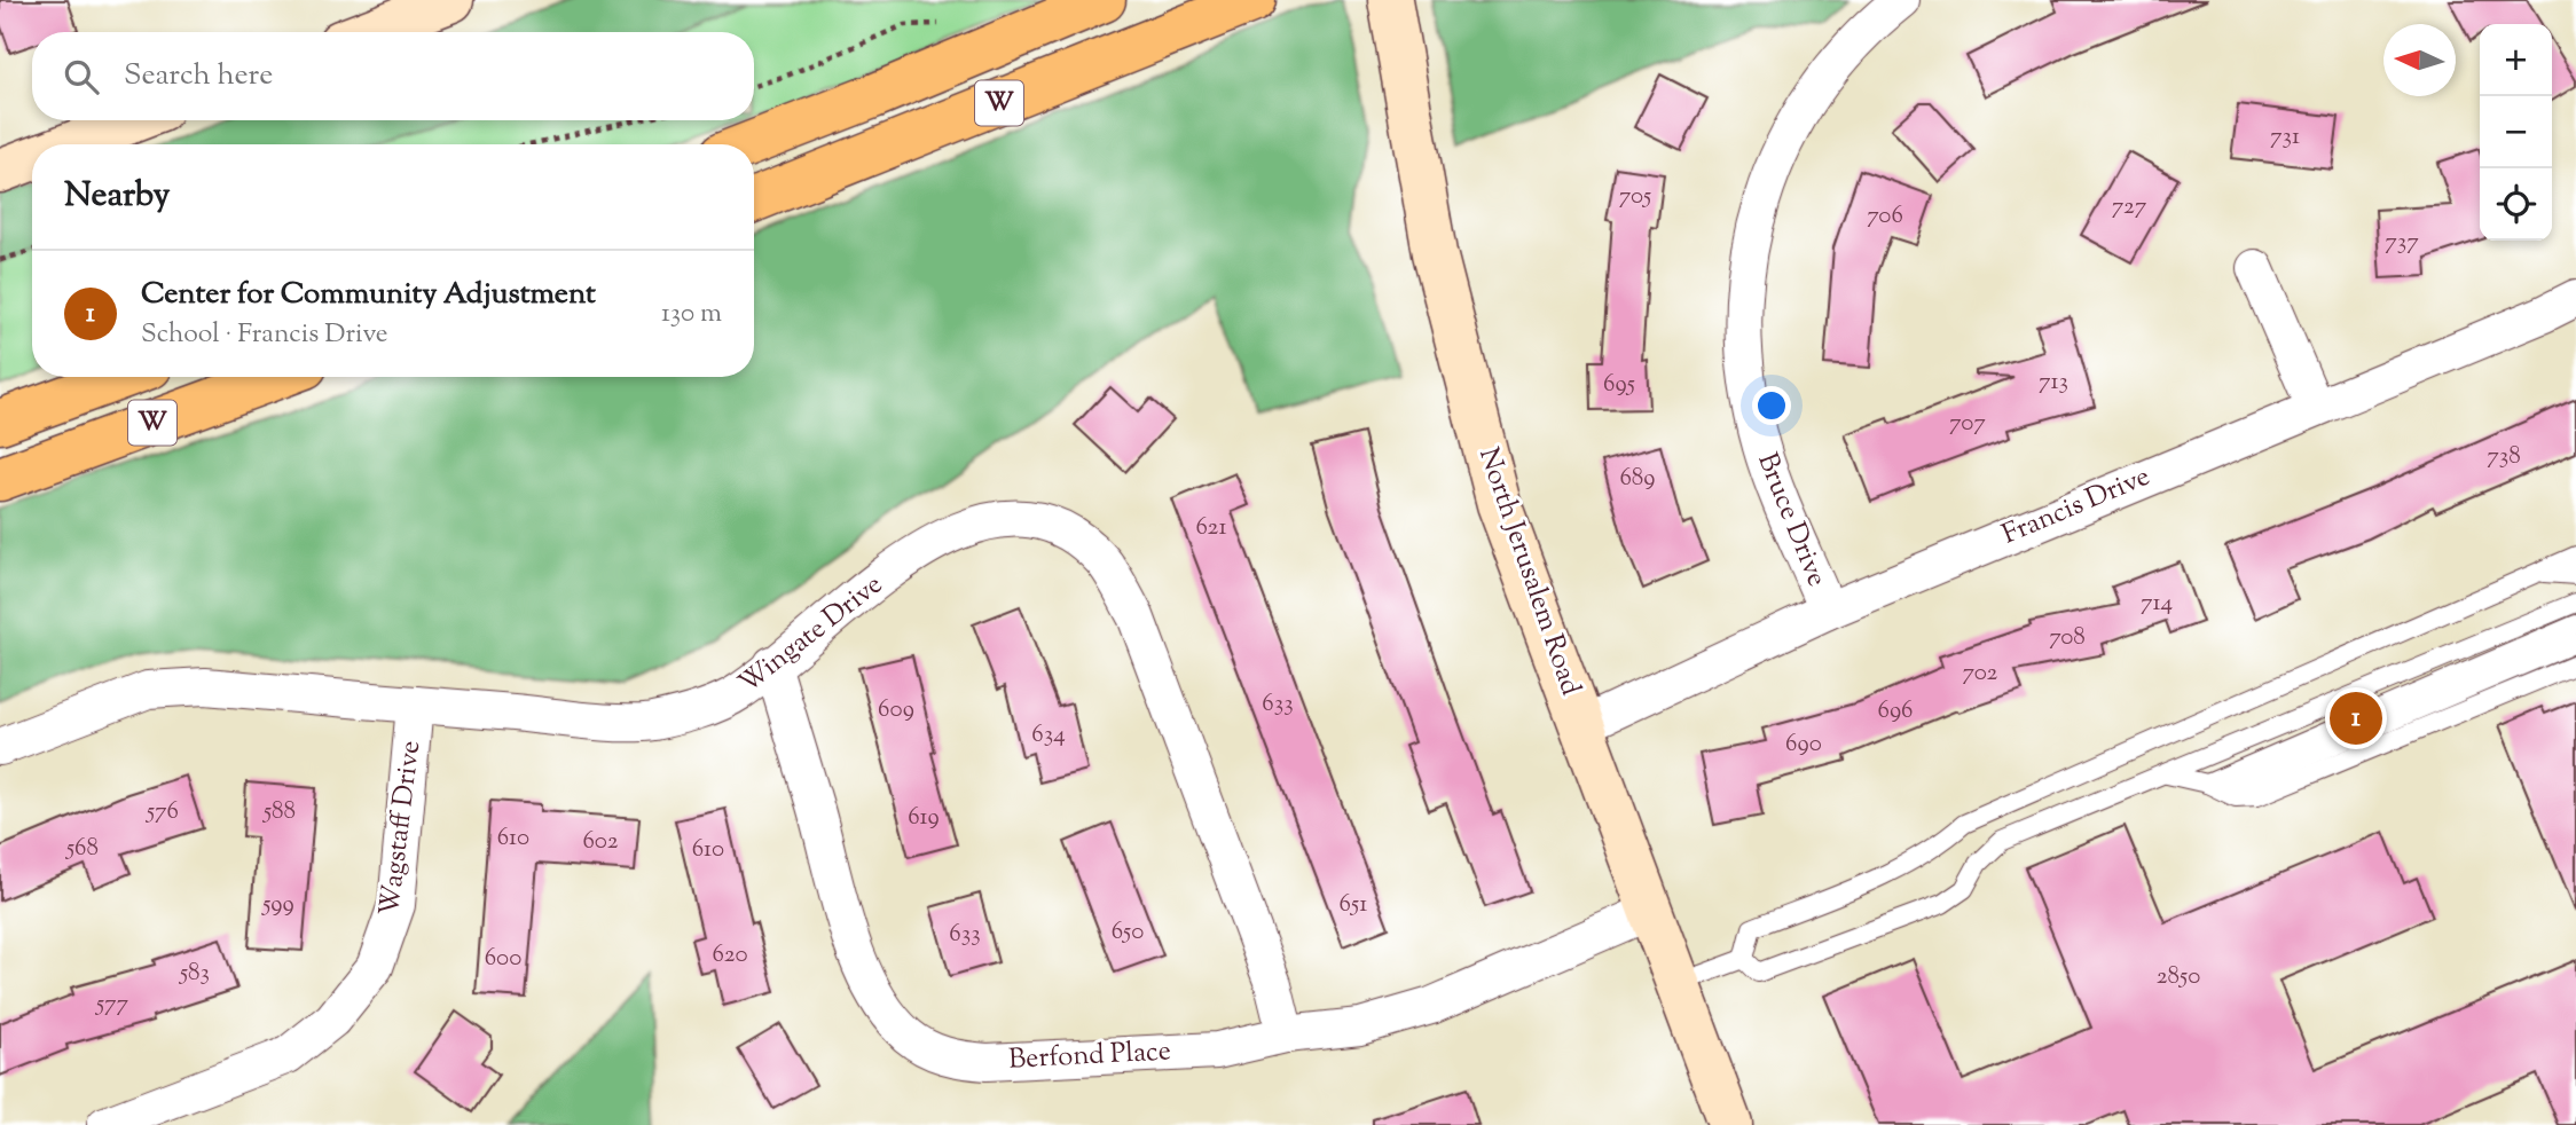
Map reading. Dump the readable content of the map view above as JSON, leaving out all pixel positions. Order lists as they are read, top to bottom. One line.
{"streets":{"highway":["W"],"main road":["North Jerusalem Road"],"street":["Francis Drive","Bruce Drive","Wingate Drive","Wagstaff Drive","Berfond Place"]},"crossings":[["Francis Drive","Bruce Drive"],["Francis Drive","North Jerusalem Road"],["North Jerusalem Road","Berfond Place"],["Wingate Drive","Wagstaff Drive"],["Wingate Drive","Berfond Place"]],"house_numbers":["731","705","727","706","737","713","695","707","738","689","621","714","708","702","633","609","696","634","690","576","588","619","610","602","568","610","599","651","650","633","620","600","583","2850","577"],"north":"left","page":{"map_buttons":["+","−"],"search":"Search here","heading":"Nearby","list":[{"mark":"1","name":"Center for Community Adjustment","note":"School · Francis Drive","value":"130 m"}],"pins":"1"}}
